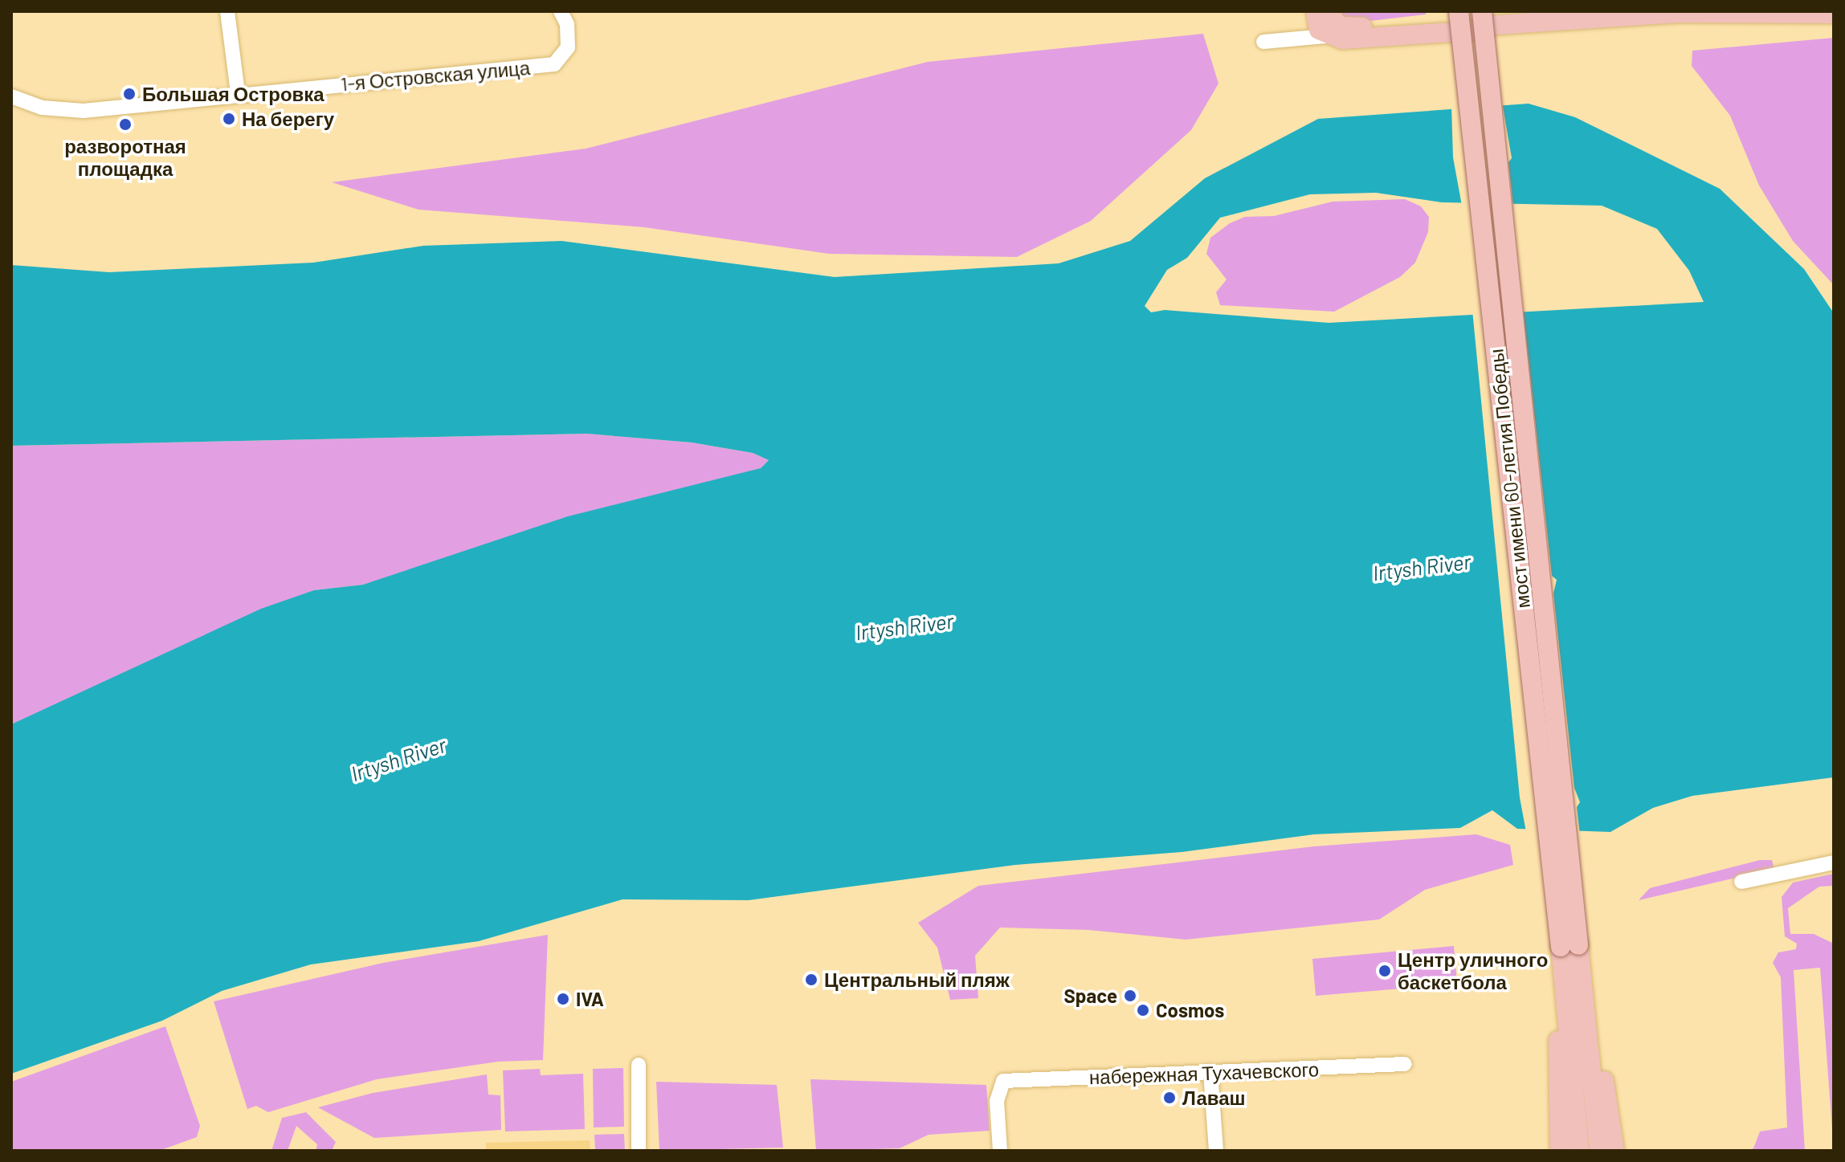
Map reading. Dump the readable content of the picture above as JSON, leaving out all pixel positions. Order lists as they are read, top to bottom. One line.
{"streets":{"main road":["мост имени 60-летия Победы"],"street":["1-я Островская улица","набережная Тухачевского"]},"water":["Irtysh River"],"places":["Большая Островка","На берегу","разворотная площадка","Центр уличного баскетбола","Центральный пляж","Space","IVA","Cosmos","Лаваш"]}
